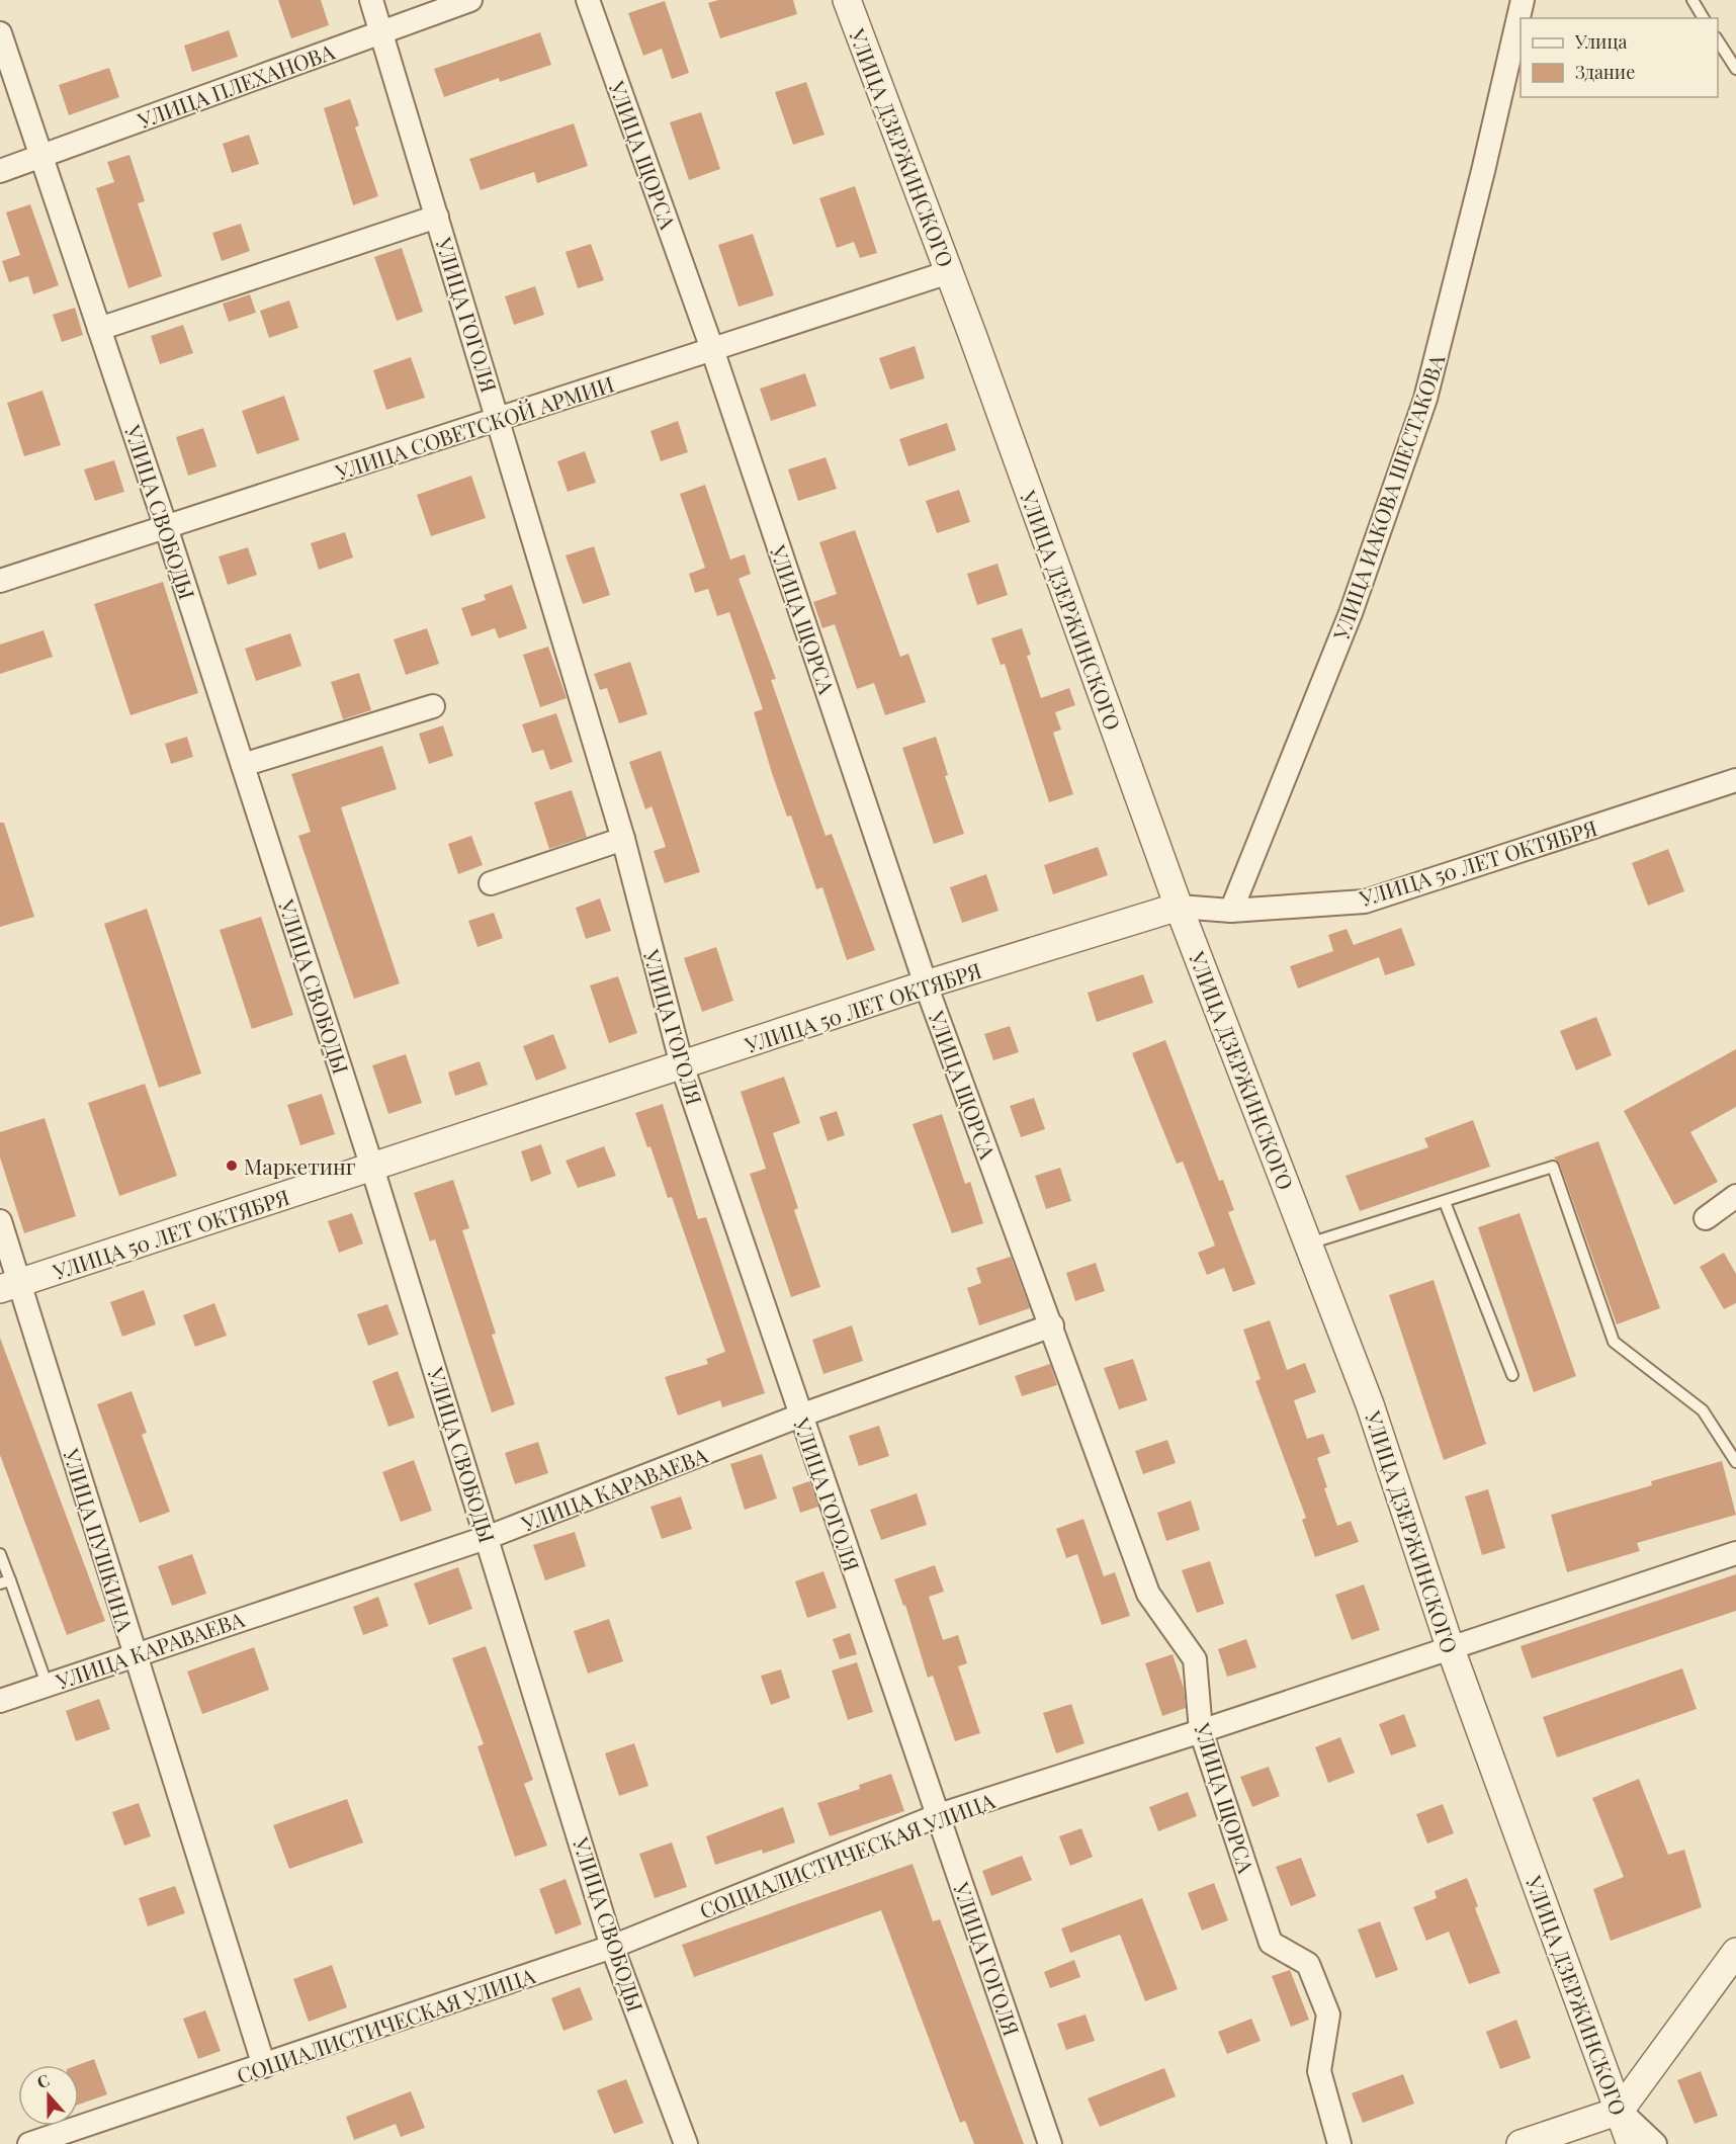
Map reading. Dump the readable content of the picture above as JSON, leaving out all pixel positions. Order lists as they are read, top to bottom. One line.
{"streets":{"street":["УЛИЦА ПЛЕХАНОВА","УЛИЦА ДЗЕРЖИНСКОГО","УЛИЦА ЩОРСА","УЛИЦА ГОГОЛЯ","УЛИЦА СОВЕТСКОЙ АРМИИ","УЛИЦА ИАКОВА ШЕСТАКОВА","УЛИЦА СВОБОДЫ","УЛИЦА 50 ЛЕТ ОКТЯБРЯ","УЛИЦА КАРАВАЕВА","УЛИЦА ПУШКИНА","СОЦИАЛИСТИЧЕСКАЯ УЛИЦА"]},"crossings":[["УЛИЦА ПЛЕХАНОВА","УЛИЦА ГОГОЛЯ"],["УЛИЦА ПЛЕХАНОВА","УЛИЦА СВОБОДЫ"],["УЛИЦА ДЗЕРЖИНСКОГО","УЛИЦА СОВЕТСКОЙ АРМИИ"],["УЛИЦА ДЗЕРЖИНСКОГО","УЛИЦА 50 ЛЕТ ОКТЯБРЯ"],["УЛИЦА ДЗЕРЖИНСКОГО","СОЦИАЛИСТИЧЕСКАЯ УЛИЦА"],["УЛИЦА ЩОРСА","УЛИЦА СОВЕТСКОЙ АРМИИ"],["УЛИЦА ЩОРСА","УЛИЦА 50 ЛЕТ ОКТЯБРЯ"],["УЛИЦА ЩОРСА","УЛИЦА КАРАВАЕВА"],["УЛИЦА ЩОРСА","СОЦИАЛИСТИЧЕСКАЯ УЛИЦА"],["УЛИЦА ГОГОЛЯ","УЛИЦА СОВЕТСКОЙ АРМИИ"],["УЛИЦА ГОГОЛЯ","УЛИЦА 50 ЛЕТ ОКТЯБРЯ"],["УЛИЦА ГОГОЛЯ","УЛИЦА КАРАВАЕВА"],["УЛИЦА ГОГОЛЯ","СОЦИАЛИСТИЧЕСКАЯ УЛИЦА"],["УЛИЦА СОВЕТСКОЙ АРМИИ","УЛИЦА СВОБОДЫ"],["УЛИЦА ИАКОВА ШЕСТАКОВА","УЛИЦА 50 ЛЕТ ОКТЯБРЯ"],["УЛИЦА СВОБОДЫ","УЛИЦА 50 ЛЕТ ОКТЯБРЯ"],["УЛИЦА СВОБОДЫ","УЛИЦА КАРАВАЕВА"],["УЛИЦА СВОБОДЫ","СОЦИАЛИСТИЧЕСКАЯ УЛИЦА"],["УЛИЦА 50 ЛЕТ ОКТЯБРЯ","УЛИЦА ПУШКИНА"],["УЛИЦА КАРАВАЕВА","УЛИЦА ПУШКИНА"],["УЛИЦА ПУШКИНА","СОЦИАЛИСТИЧЕСКАЯ УЛИЦА"]],"places":["Маркетинг"],"legend":["Улица","Здание"],"north":"top"}
